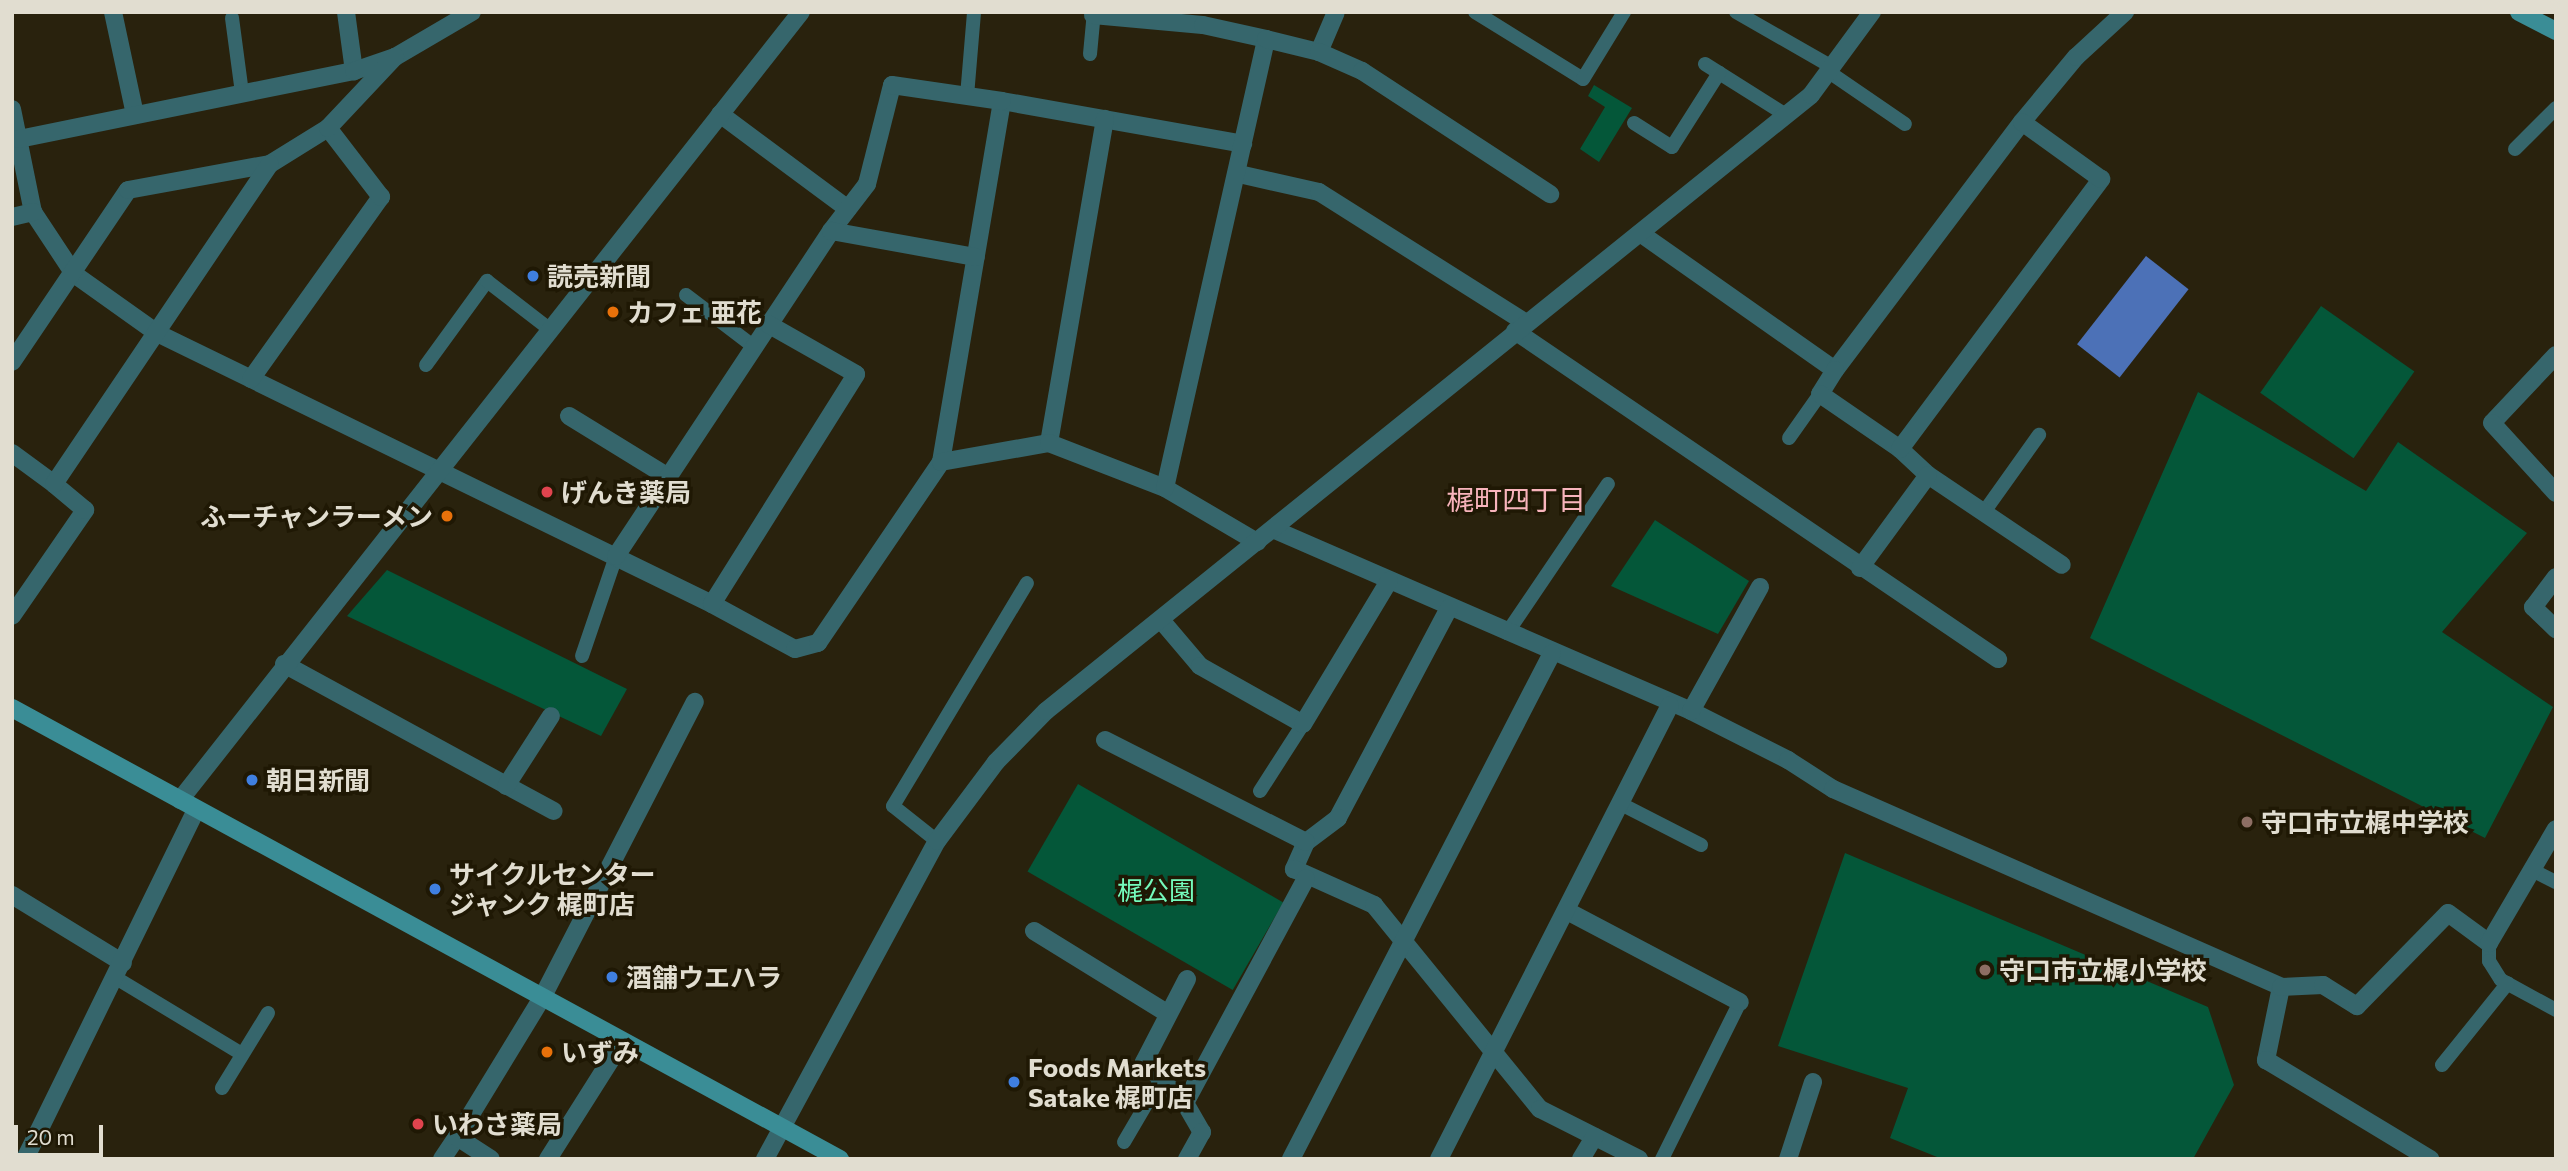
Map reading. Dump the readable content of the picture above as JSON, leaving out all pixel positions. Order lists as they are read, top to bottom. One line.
{"districts":["梶町四丁目"],"parks":["梶公園"],"places":["読売新聞","カフェ 亜花","げんき薬局","ふーチャンラーメン","朝日新聞","守口市立梶中学校","サイクルセンター ジャンク 梶町店","守口市立梶小学校","酒舗ウエハラ","いずみ","Foods Markets Satake 梶町店","いわさ薬局"],"scale_bar":"20 m"}
